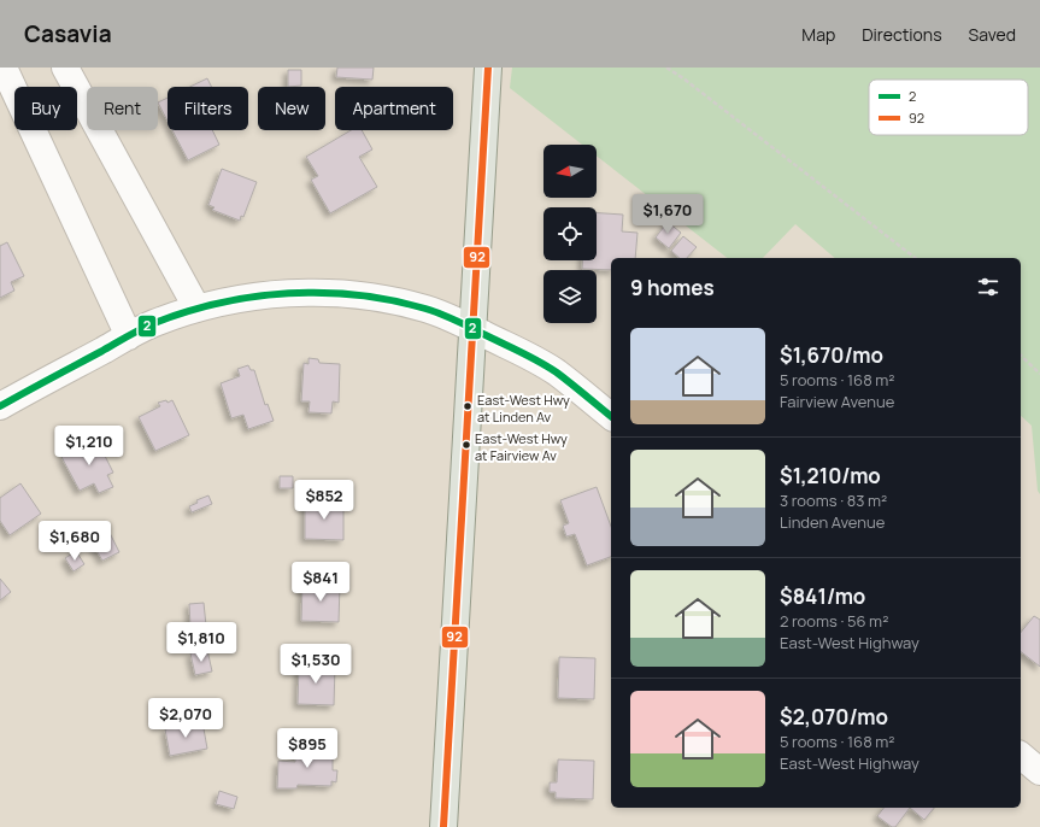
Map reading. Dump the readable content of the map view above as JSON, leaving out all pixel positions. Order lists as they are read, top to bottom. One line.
{"places":["East-West Hwy at Linden Av","East-West Hwy at Fairview Av"],"lines":["transit line 92","transit line 2"],"legend":["2","92"],"north":"left","page":{"header":"Casavia","nav":["Map","Directions","Saved"],"chip":["Buy","Rent","Filters","New","Apartment"],"price":["$1,670","$1,210","$852","$1,680","$841","$1,810","$1,530","$2,070","$895"],"heading":"9 homes","list":[{"name":"$1,670/mo","note":"5 rooms · 168 m² · Fairview Avenue"},{"name":"$1,210/mo","note":"3 rooms · 83 m² · Linden Avenue"},{"name":"$841/mo","note":"2 rooms · 56 m² · East-West Highway"},{"name":"$2,070/mo","note":"5 rooms · 168 m² · East-West Highway"}]}}
